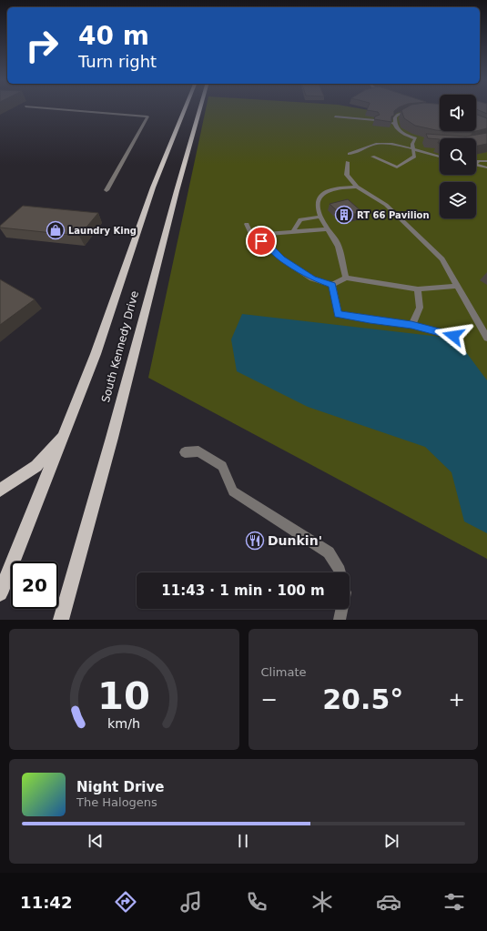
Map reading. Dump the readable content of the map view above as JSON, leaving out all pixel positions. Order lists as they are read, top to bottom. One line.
{"streets":{"main road":["South Kennedy Drive"]},"places":{"building":["RT 66 Pavilion"],"shop":["Laundry King"],"restaurant":["Dunkin'"]},"page":{"turn":["40 m","Turn right"],"limit":"20","trip":"11:43 · 1 min · 100 m","tile":"Climate","heat":["−","20.5°","+"],"song":["Night Drive","The Halogens"],"tabs":"11:42","gauge":["10","km/h"]}}
